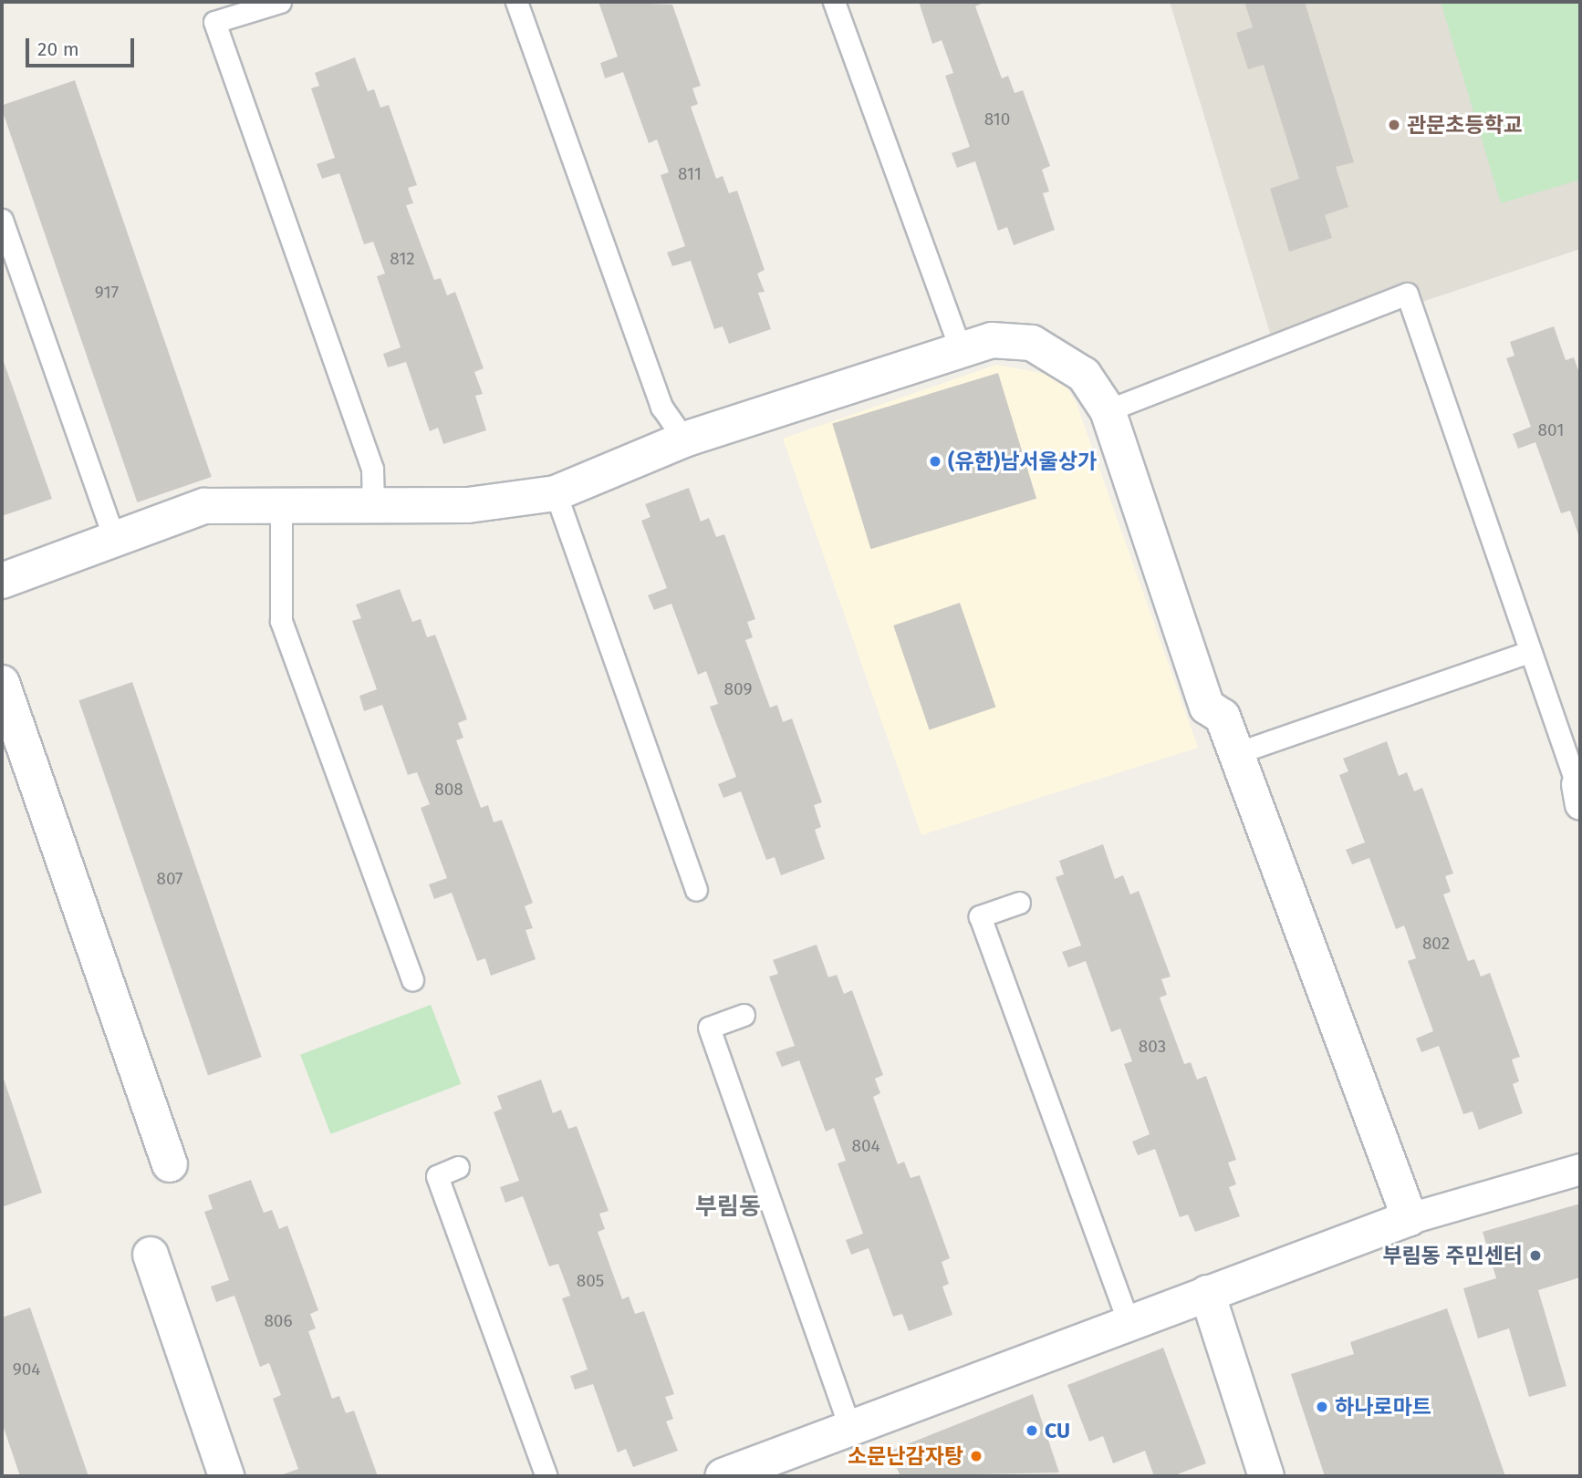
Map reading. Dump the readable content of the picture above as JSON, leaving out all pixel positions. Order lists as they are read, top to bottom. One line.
{"districts":["부림동"],"places":["관문초등학교","(유한)남서울상가","부림동 주민센터","하나로마트","CU","소문난감자탕"],"house_numbers":["810","811","812","917","801","809","808","807","802","803","804","805","806","904"],"scale_bar":"20 m"}
